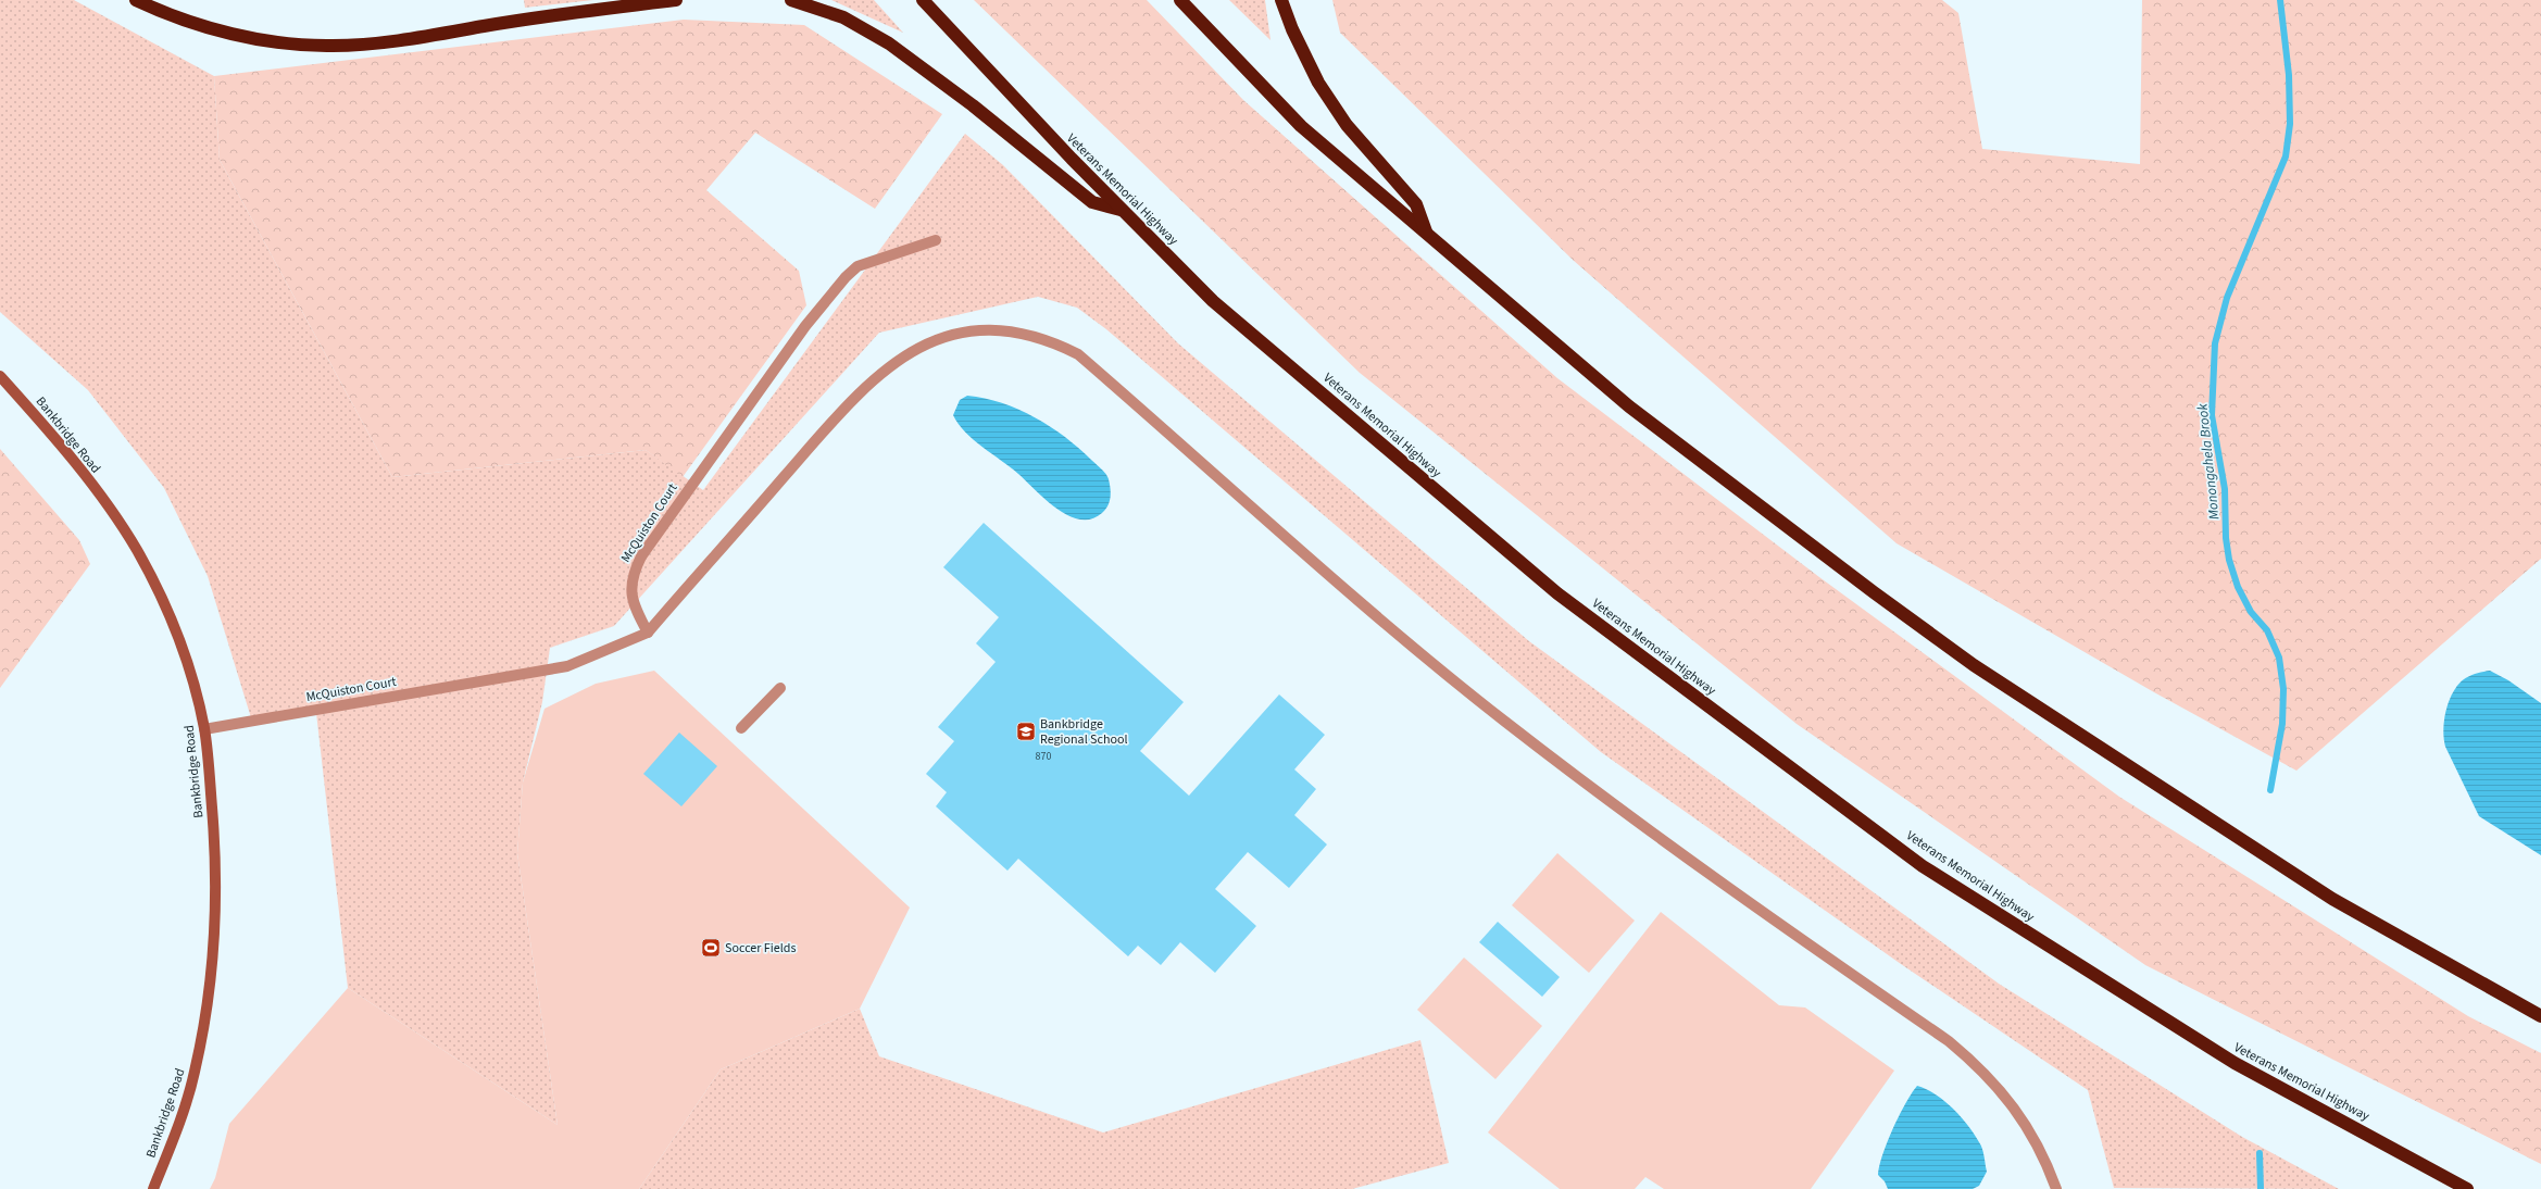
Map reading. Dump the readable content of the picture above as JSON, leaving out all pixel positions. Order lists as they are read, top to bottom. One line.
{"streets":{"highway":["Veterans Memorial Highway"],"street":["Bankbridge Road","McQuiston Court"]},"crossings":[["Bankbridge Road","McQuiston Court"]],"water":["Monongahela Brook"],"places":{"school or university":["Bankbridge Regional School"],"sports":["Soccer Fields"]},"house_numbers":["870"]}
